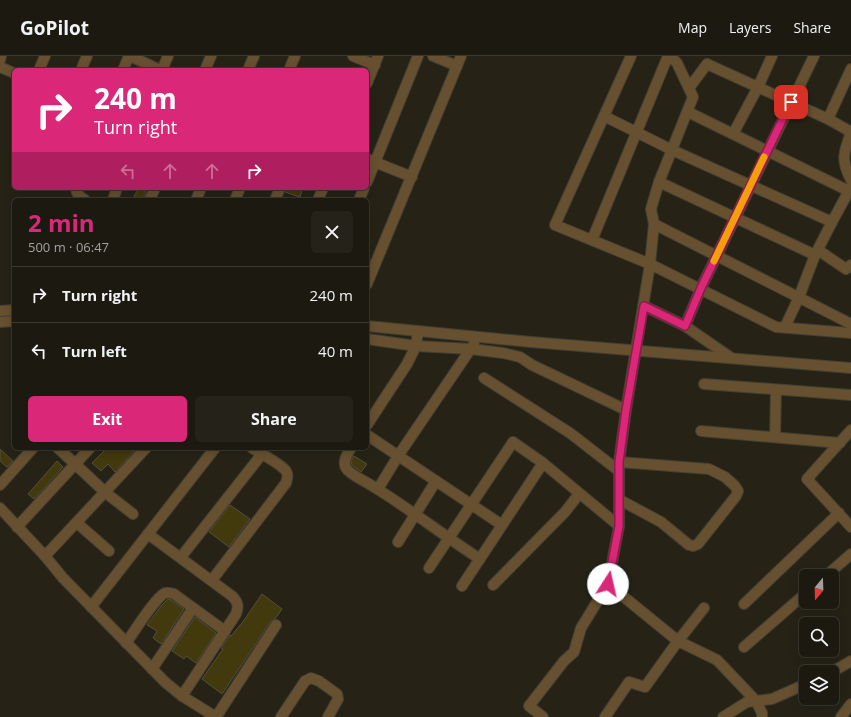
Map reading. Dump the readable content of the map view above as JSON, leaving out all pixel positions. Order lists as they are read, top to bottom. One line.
{"north":"bottom","page":{"header":"GoPilot","nav":["Map","Layers","Share"],"turn":["240 m","Turn right"],"heading":["2 min","500 m · 06:47"],"list":[{"name":"Turn right","value":"240 m"},{"name":"Turn left","value":"40 m"}],"buttons":["Exit","Share"]}}
